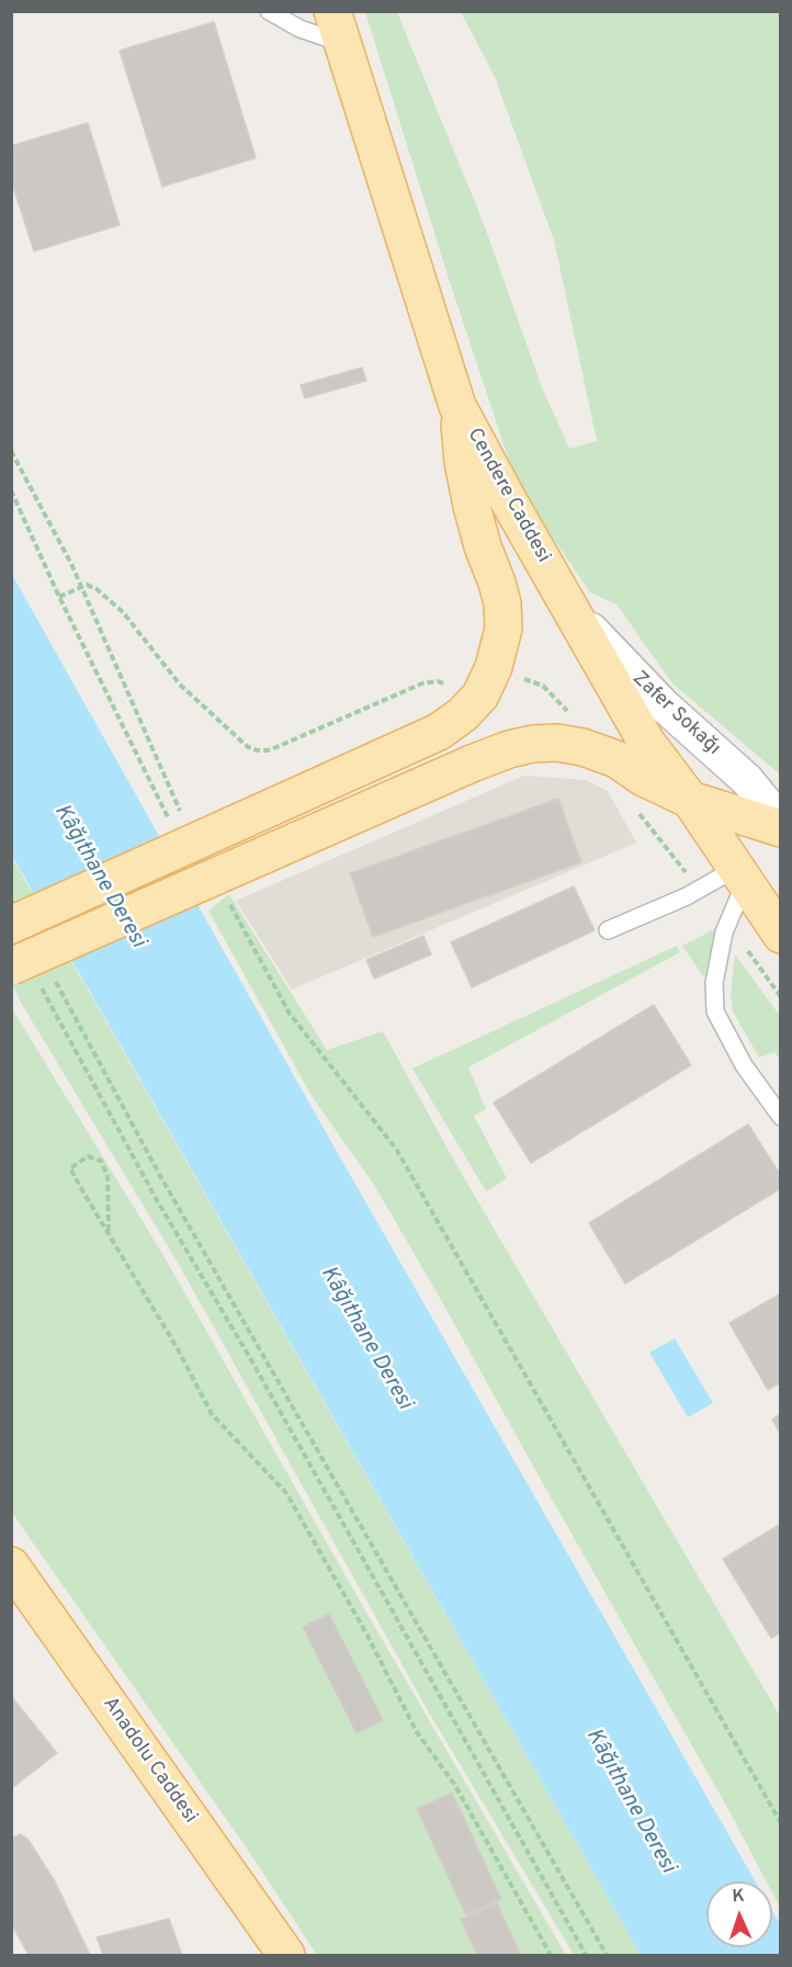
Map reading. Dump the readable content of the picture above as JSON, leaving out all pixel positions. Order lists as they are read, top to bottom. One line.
{"streets":{"main road":["Cendere Caddesi","Anadolu Caddesi"],"street":["Zafer Sokağı"]},"crossings":[["Cendere Caddesi","Zafer Sokağı"]],"water":["Kâğıthane Deresi"],"north":"top"}
